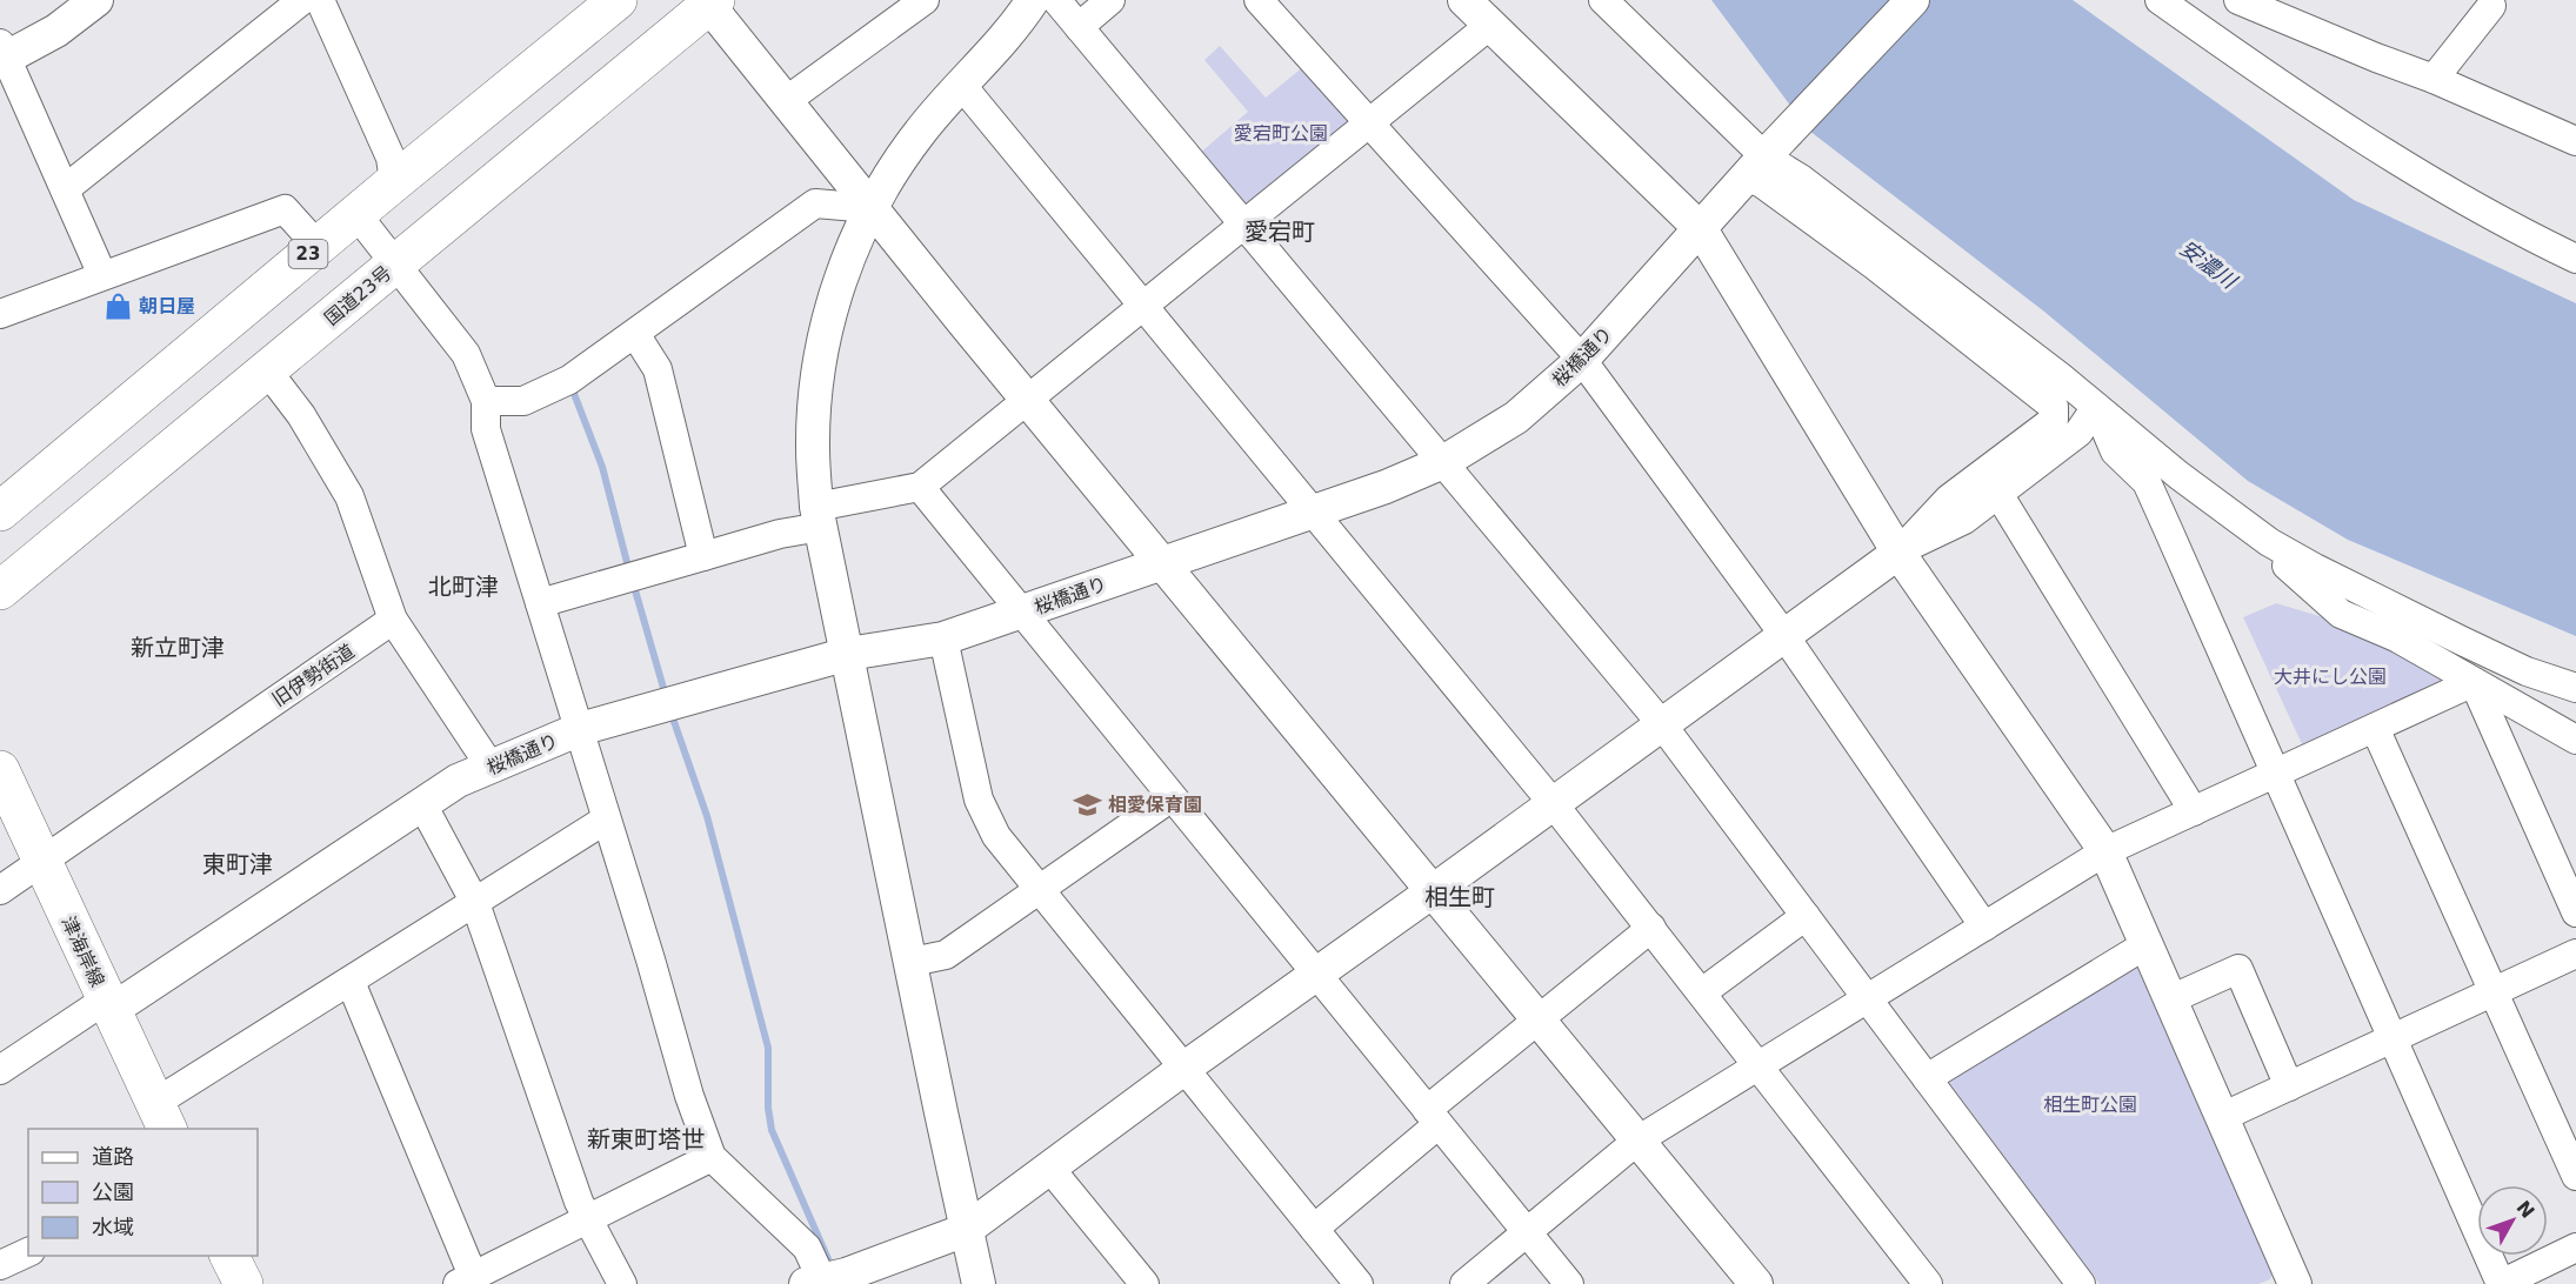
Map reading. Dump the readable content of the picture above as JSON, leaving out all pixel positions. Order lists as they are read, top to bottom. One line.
{"streets":{"main road":["23","国道23号","津海岸線"],"street":["桜橋通り","旧伊勢街道"]},"crossings":[["桜橋通り","津海岸線"],["旧伊勢街道","津海岸線"]],"districts":["愛宕町","北町津","新立町津","東町津","相生町","新東町塔世"],"water":["安濃川"],"parks":["愛宕町公園","大井にし公園","相生町公園"],"places":{"shop":["朝日屋"],"school or university":["相愛保育園"]},"legend":["道路","公園","水域"],"north":"top right"}
